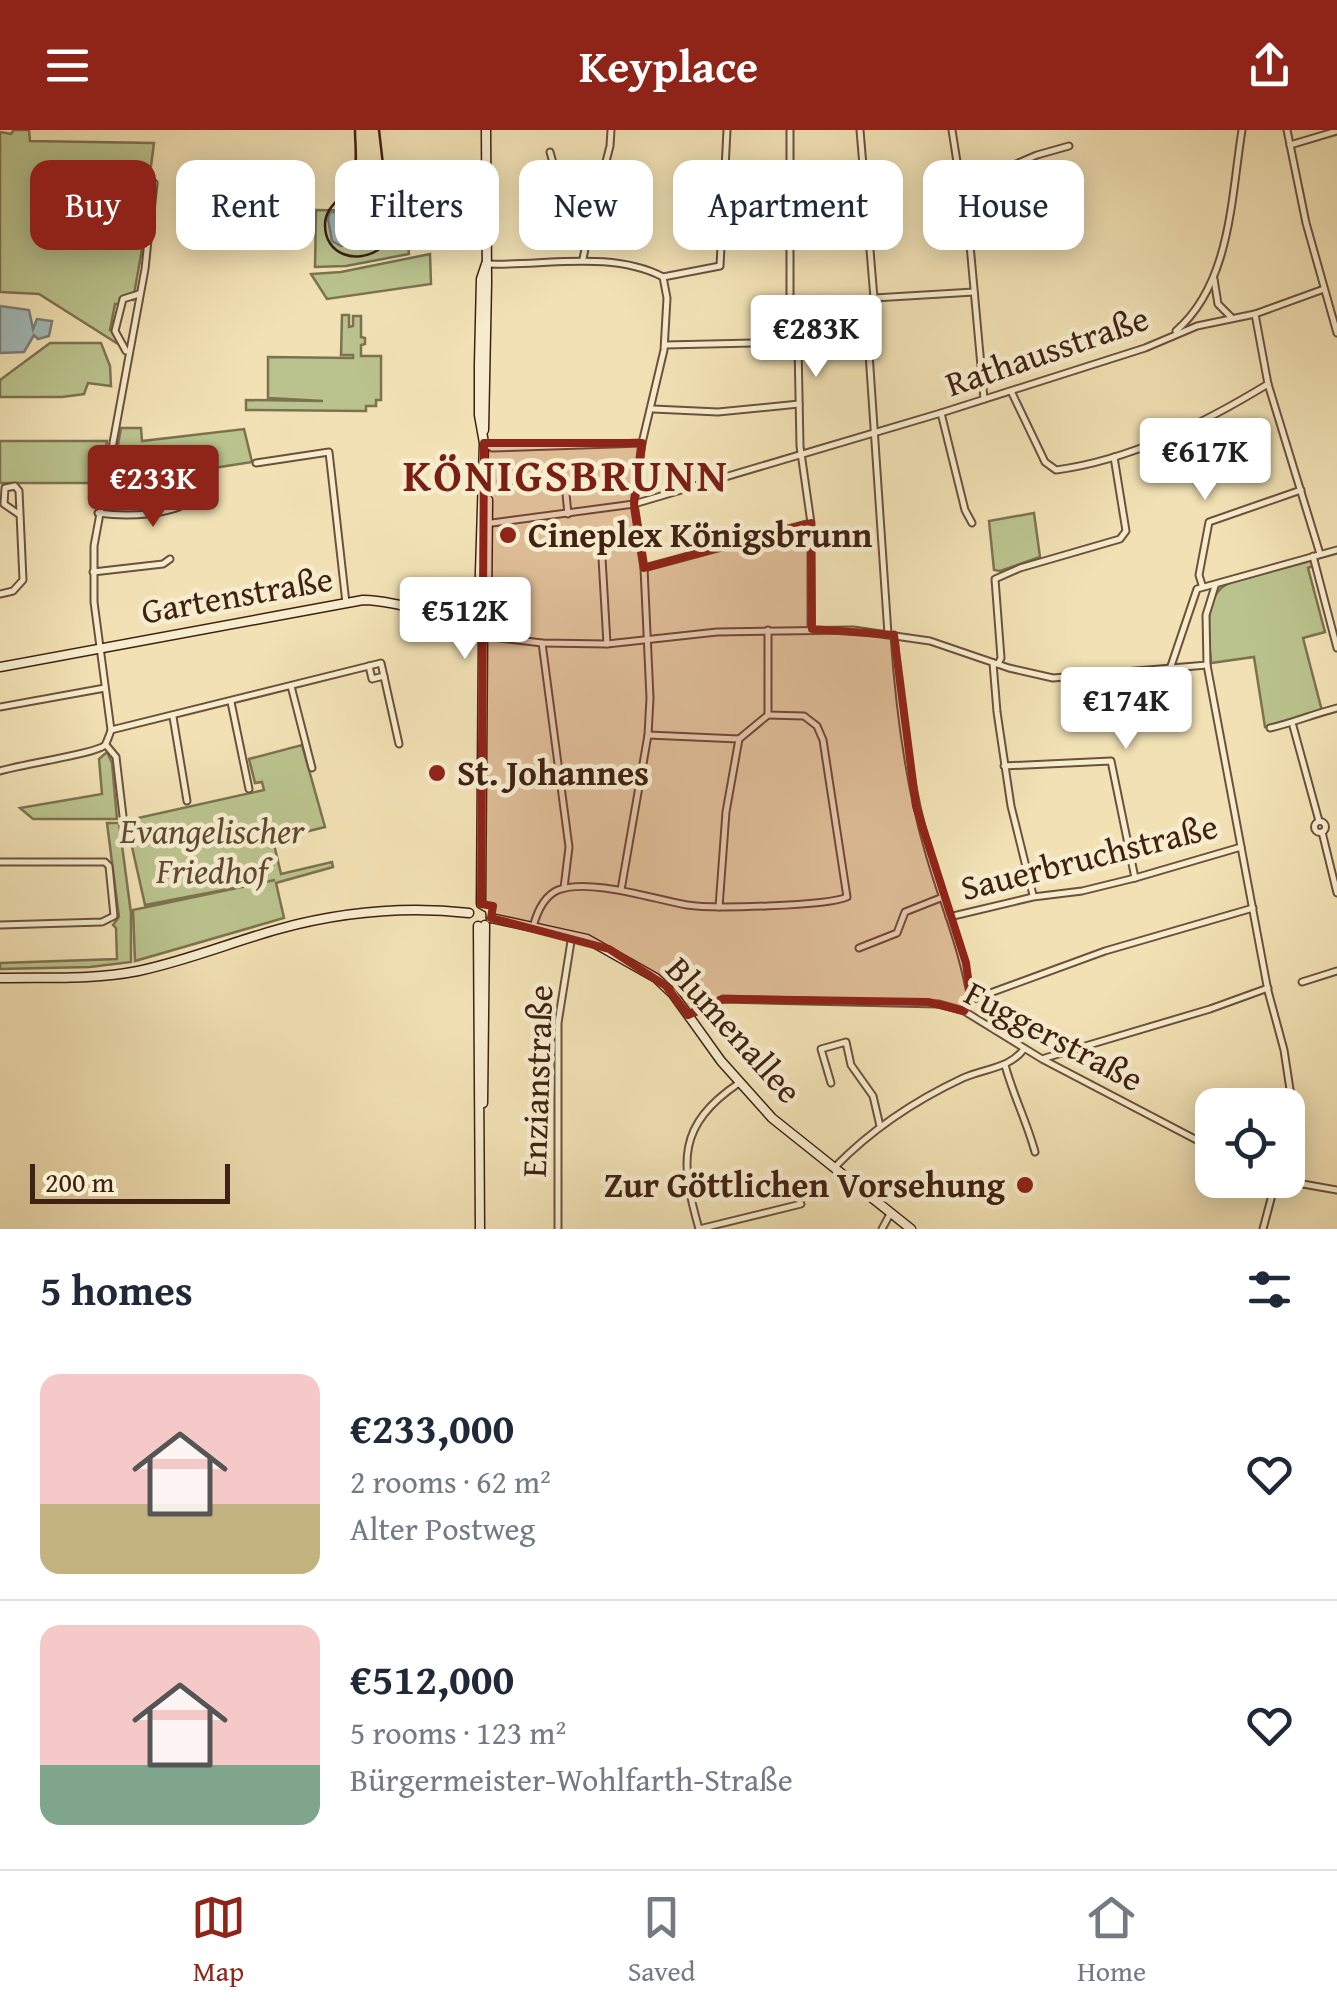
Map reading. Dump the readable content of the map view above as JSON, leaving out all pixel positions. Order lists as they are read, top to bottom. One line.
{"streets":{"street":["Rathausstraße","Gartenstraße","Sauerbruchstraße","Blumenallee","Fuggerstraße","Enzianstraße"]},"crossings":[["Blumenallee","Fuggerstraße"],["Blumenallee","Enzianstraße"]],"districts":["KÖNIGSBRUNN"],"parks":["Evangelischer Friedhof"],"places":["Cineplex Königsbrunn","St. Johannes","Zur Göttlichen Vorsehung"],"scale_bar":"200 m","page":{"header":"Keyplace","chip":["Buy","Rent","Filters","New","Apartment","House"],"price":["€283K","€617K","€233K","€512K","€174K"],"scale":"200 m","heading":"5 homes","list":[{"name":"€233,000","note":"2 rooms · 62 m² · Alter Postweg"},{"name":"€512,000","note":"5 rooms · 123 m² · Bürgermeister-Wohlfarth-Straße"}],"tabs":["Map","Saved","Home"]}}
